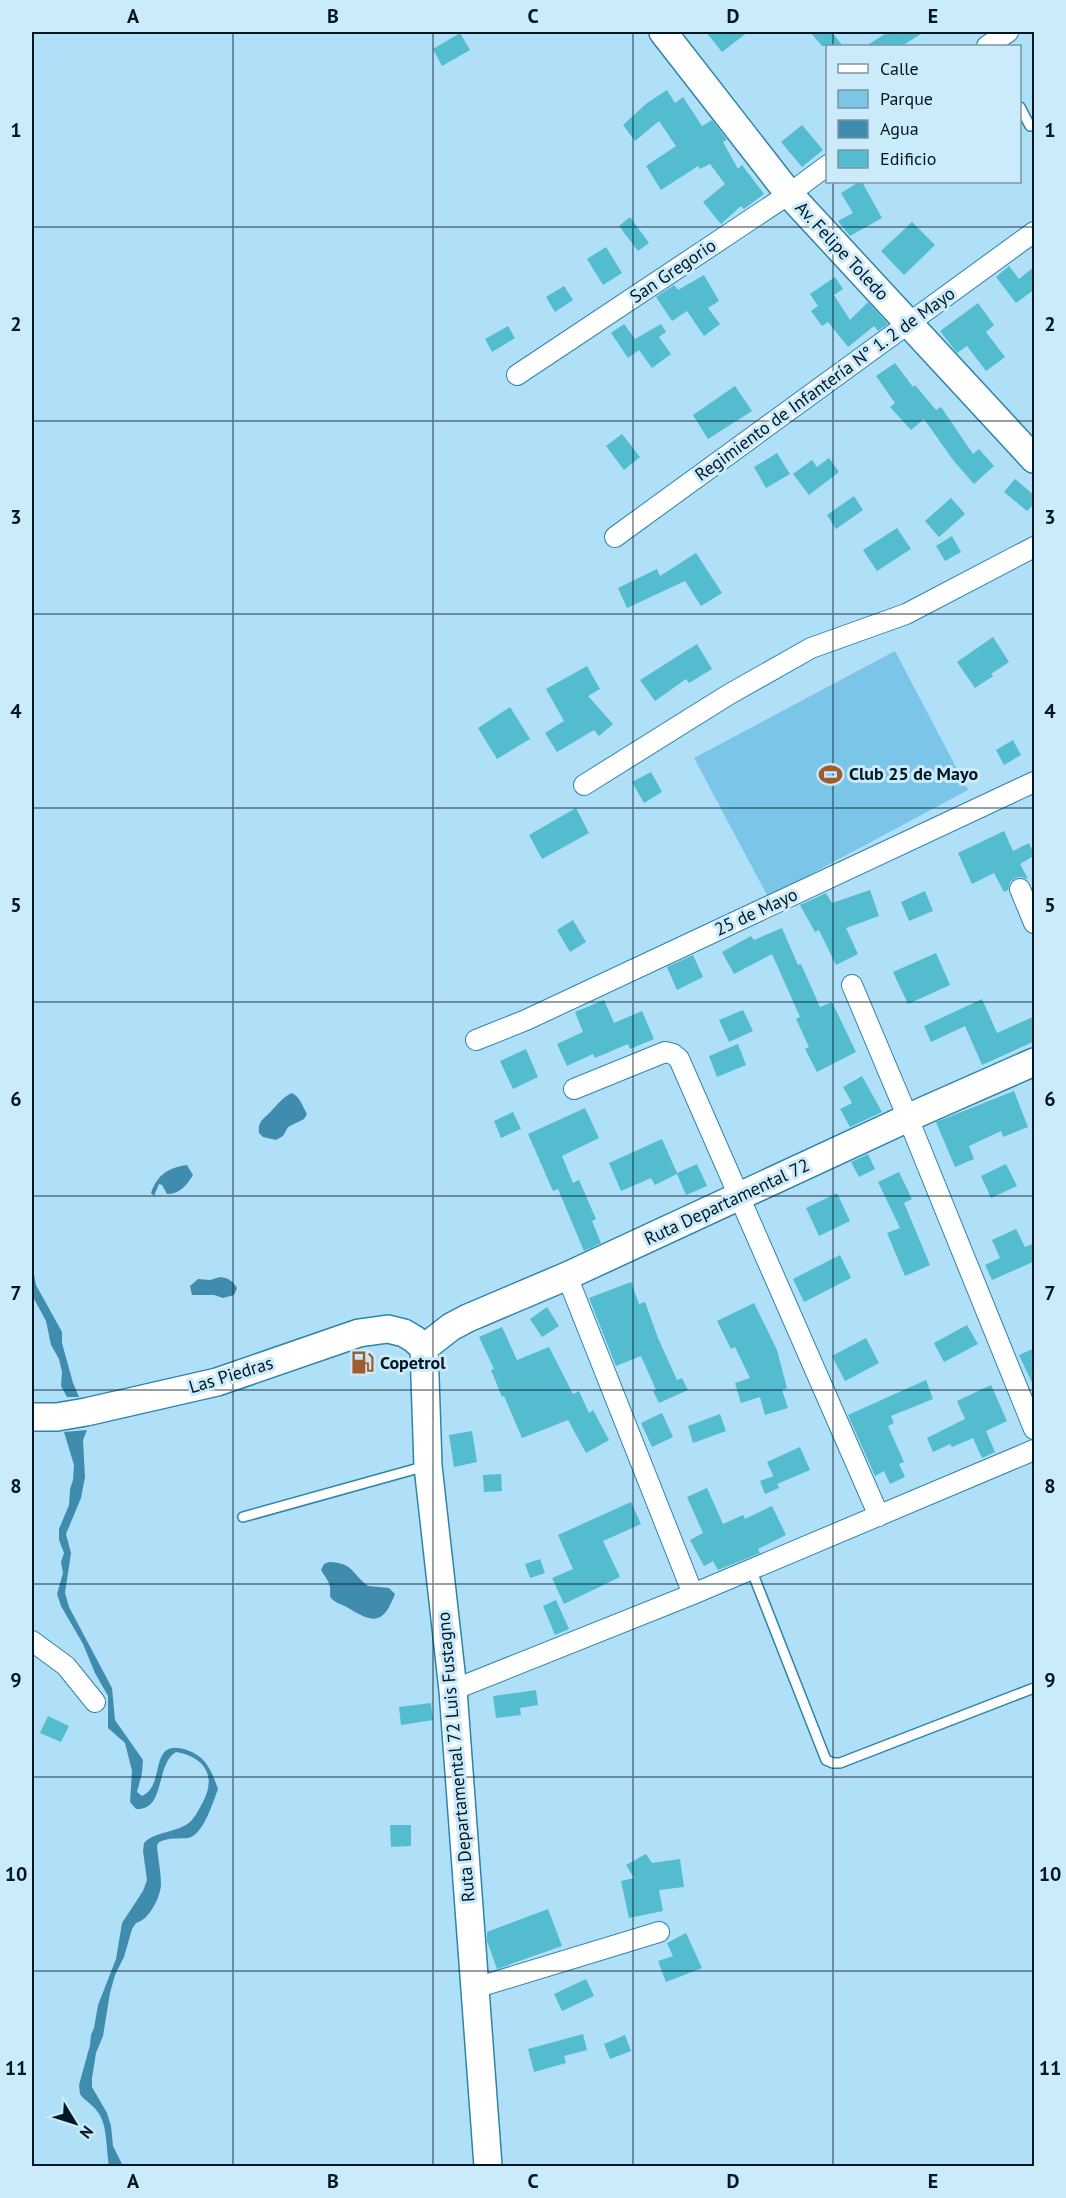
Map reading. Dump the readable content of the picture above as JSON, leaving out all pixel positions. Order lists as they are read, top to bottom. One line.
{"streets":{"main road":["Av. Felipe Toledo","Ruta Departamental 72","Las Piedras","Ruta Departamental 72 Luis Fustagno"],"street":["San Gregorio","Regimiento de Infantería N° 1. 2 de Mayo","25 de Mayo"]},"crossings":[["Av. Felipe Toledo","San Gregorio"],["Av. Felipe Toledo","Regimiento de Infantería N° 1. 2 de Mayo"],["Ruta Departamental 72","Las Piedras"],["Ruta Departamental 72","Ruta Departamental 72 Luis Fustagno"],["Las Piedras","Ruta Departamental 72 Luis Fustagno"]],"places":{"sports":["Club 25 de Mayo"],"fuel station":["Copetrol"]},"legend":["Calle","Parque","Agua","Edificio"],"north":"bottom right","grid":{"columns":["A","B","C","D","E"],"rows":["1","2","3","4","5","6","7","8","9","10","11"]}}
